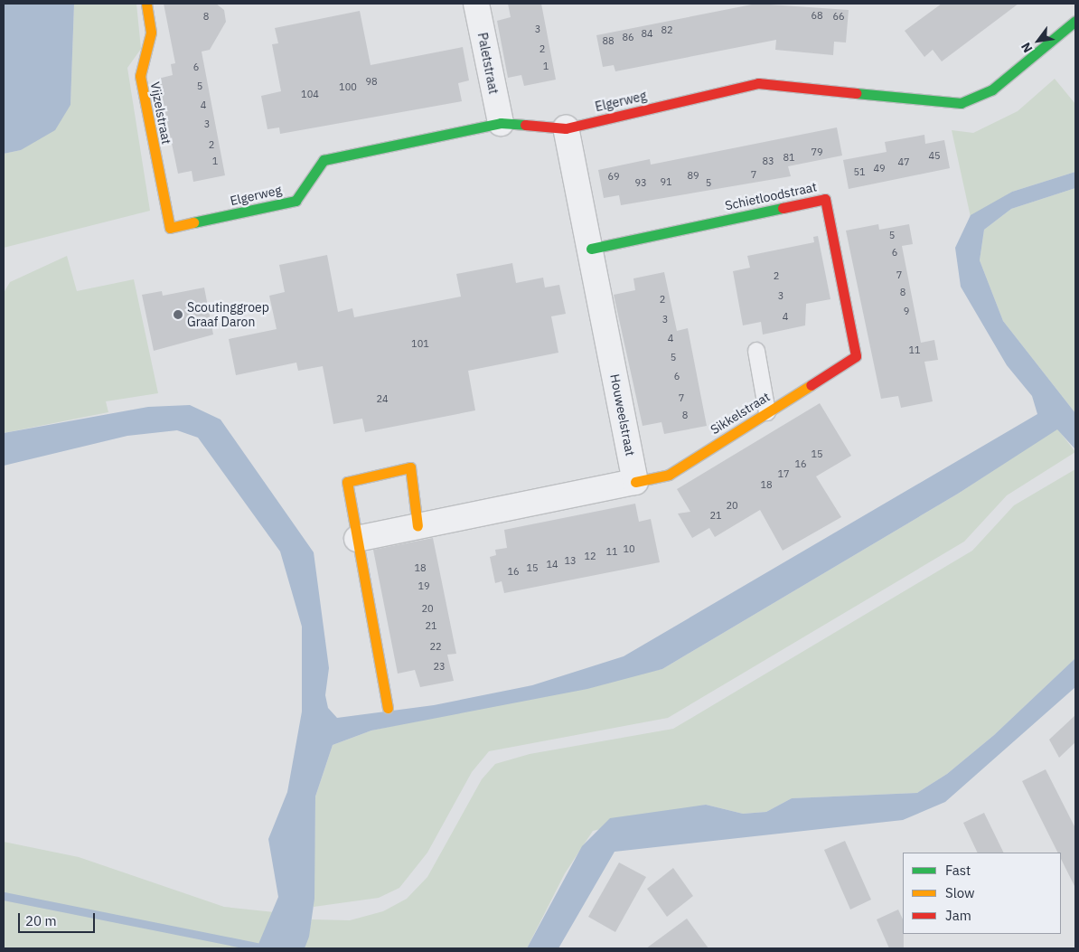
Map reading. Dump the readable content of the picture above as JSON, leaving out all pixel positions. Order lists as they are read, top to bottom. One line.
{"streets":{"street":["Paletstraat","Elgerweg","Vijzelstraat","Schietloodstraat","Sikkelstraat","Houweelstraat"]},"crossings":[["Paletstraat","Elgerweg"],["Elgerweg","Vijzelstraat"],["Elgerweg","Houweelstraat"],["Schietloodstraat","Sikkelstraat"],["Schietloodstraat","Houweelstraat"],["Sikkelstraat","Houweelstraat"]],"places":["Scoutinggroep Graaf Daron"],"house_numbers":["68","8","66","3","82","84","86","88","2","1","6","98","5","100","104","4","3","2","79","45","81","1","83","47","49","51","7","89","69","91","93","5","5","6","7","2","8","3","2","9","4","3","4","101","11","5","6","7","24","8","15","16","17","18","20","21","10","11","12","13","14","18","15","16","19","20","21","22","23"],"legend":["Fast","Slow","Jam"],"scale_bar":"20 m","north":"bottom left"}
